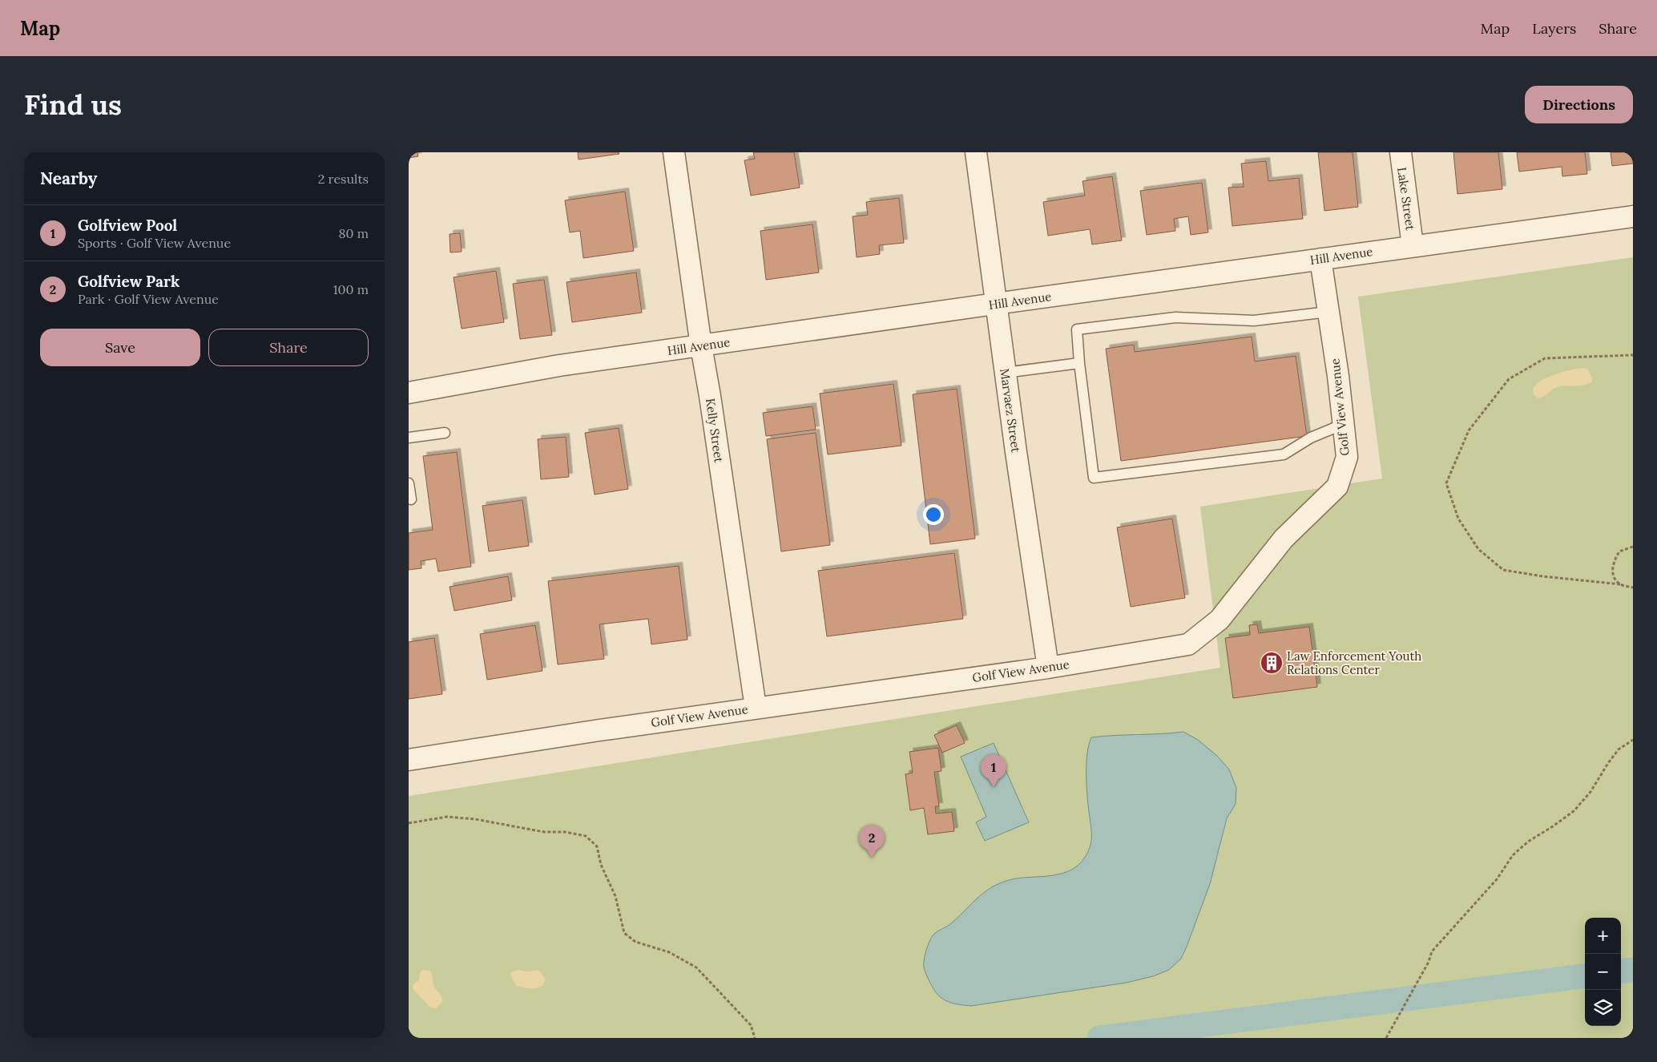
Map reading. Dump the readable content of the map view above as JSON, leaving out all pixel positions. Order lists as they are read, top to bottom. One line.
{"streets":{"street":["Lake Street","Hill Avenue","Golf View Avenue","Marvaez Street","Kelly Street"]},"crossings":[["Lake Street","Hill Avenue"],["Hill Avenue","Golf View Avenue"],["Hill Avenue","Marvaez Street"],["Hill Avenue","Kelly Street"],["Golf View Avenue","Marvaez Street"],["Golf View Avenue","Kelly Street"]],"places":{"building":["Law Enforcement Youth Relations Center"]},"page":{"header":"Map","nav":["Map","Layers","Share"],"buttons":["Directions",["Save","Share"]],"title":"Find us","heading":["Nearby","2 results"],"list":[{"mark":"1","name":"Golfview Pool","note":"Sports · Golf View Avenue","value":"80 m"},{"mark":"2","name":"Golfview Park","note":"Park · Golf View Avenue","value":"100 m"}],"pins":["1","2"],"map_buttons":["+","−"]}}
